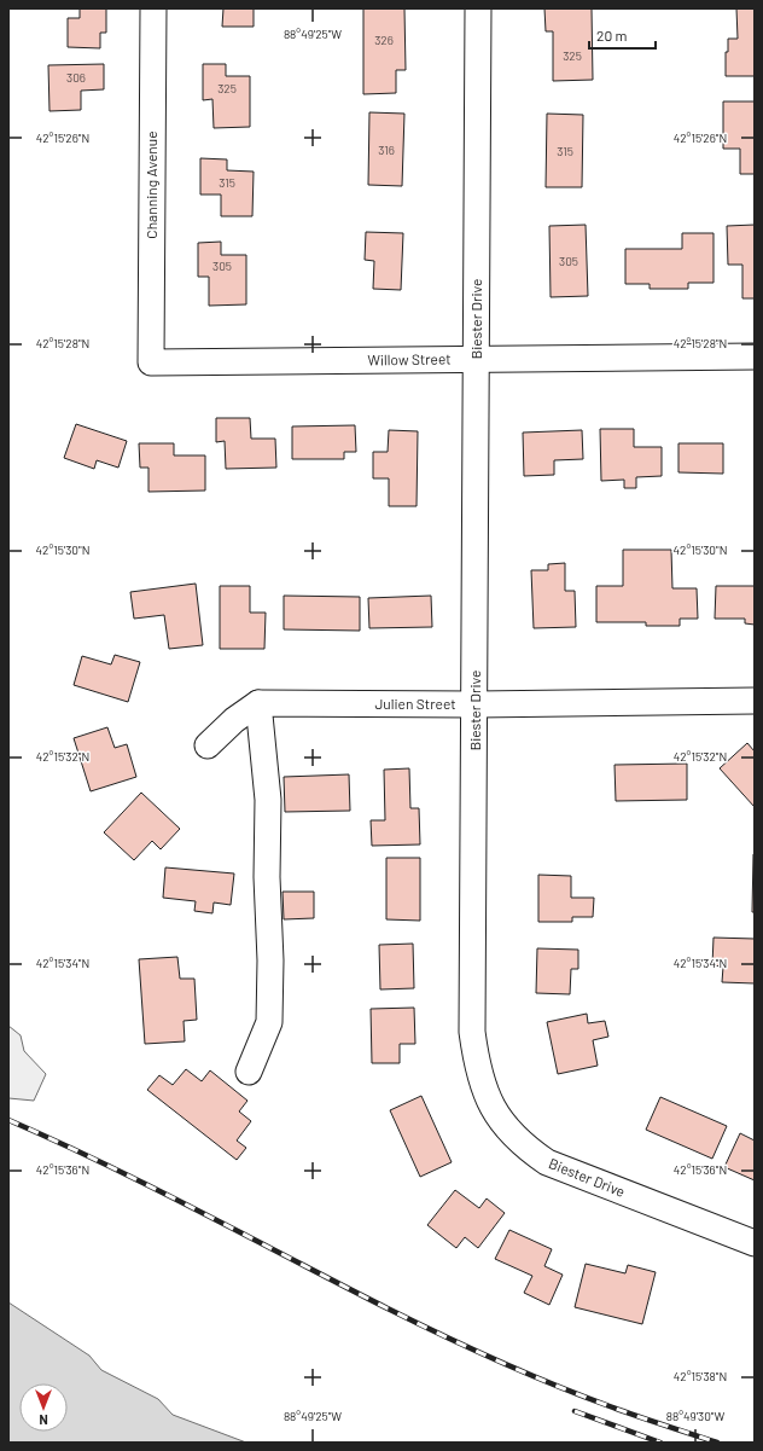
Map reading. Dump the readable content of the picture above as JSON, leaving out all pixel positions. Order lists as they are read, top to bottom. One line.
{"streets":{"street":["Channing Avenue","Biester Drive","Willow Street","Julien Street"]},"crossings":[["Channing Avenue","Willow Street"],["Biester Drive","Willow Street"],["Biester Drive","Julien Street"]],"house_numbers":["326","325","306","325","316","315","315","305","305"],"scale_bar":"20 m","north":"bottom","coordinates":["88°49'25\"W","42°15'26\"N","42°15'28\"N","42°15'30\"N","42°15'32\"N","42°15'34\"N","42°15'36\"N","42°15'38\"N","88°49'30\"W"]}
